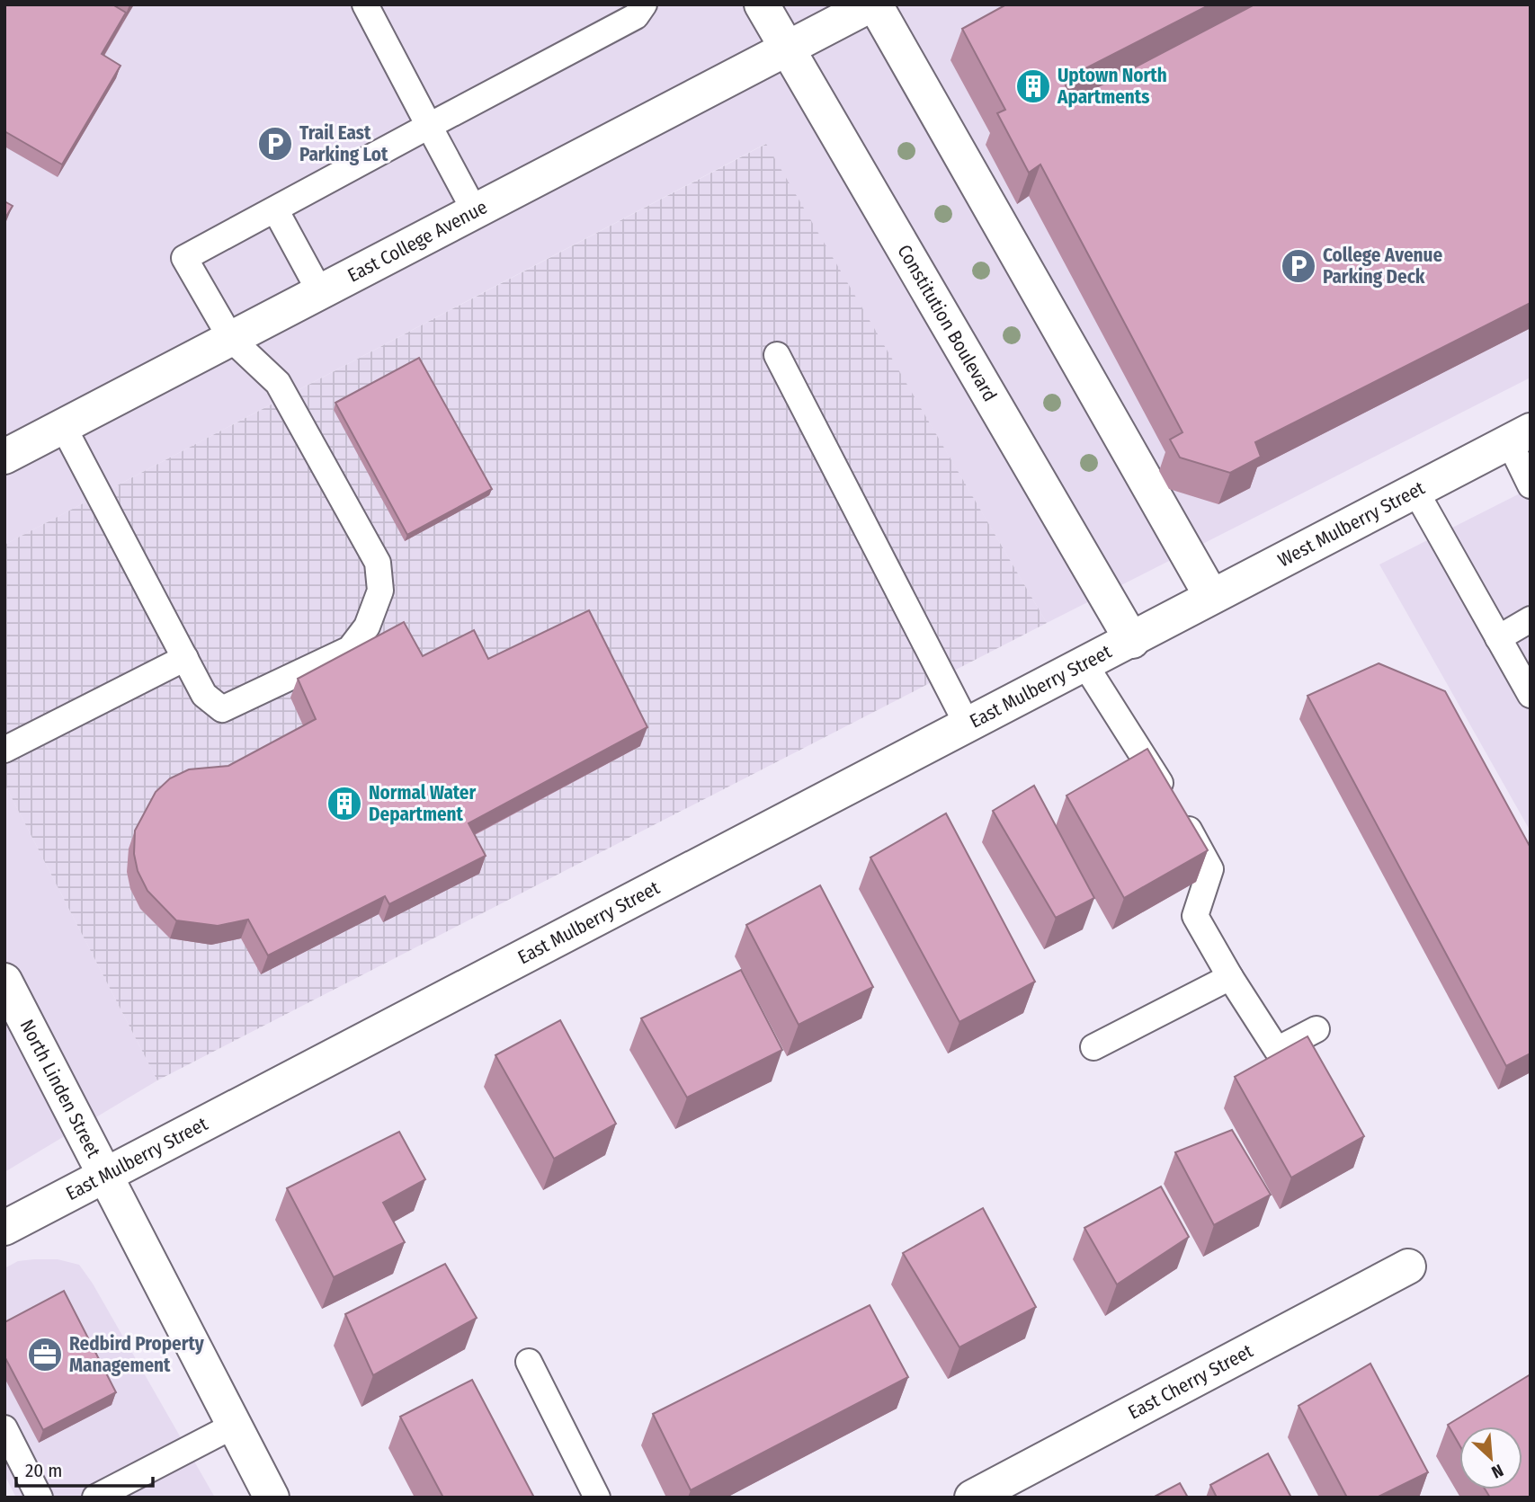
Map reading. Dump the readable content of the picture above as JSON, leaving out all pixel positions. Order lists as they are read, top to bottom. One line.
{"streets":{"main road":["East College Avenue","Constitution Boulevard","West Mulberry Street","East Mulberry Street","North Linden Street","East Cherry Street"]},"crossings":[["East College Avenue","Constitution Boulevard"],["Constitution Boulevard","East Mulberry Street"],["West Mulberry Street","East Mulberry Street"],["East Mulberry Street","North Linden Street"]],"places":{"building":["Uptown North Apartments","Normal Water Department"],"parking":["Trail East Parking Lot","College Avenue Parking Deck"],"office":["Redbird Property Management"]},"scale_bar":"20 m","north":"bottom right"}
